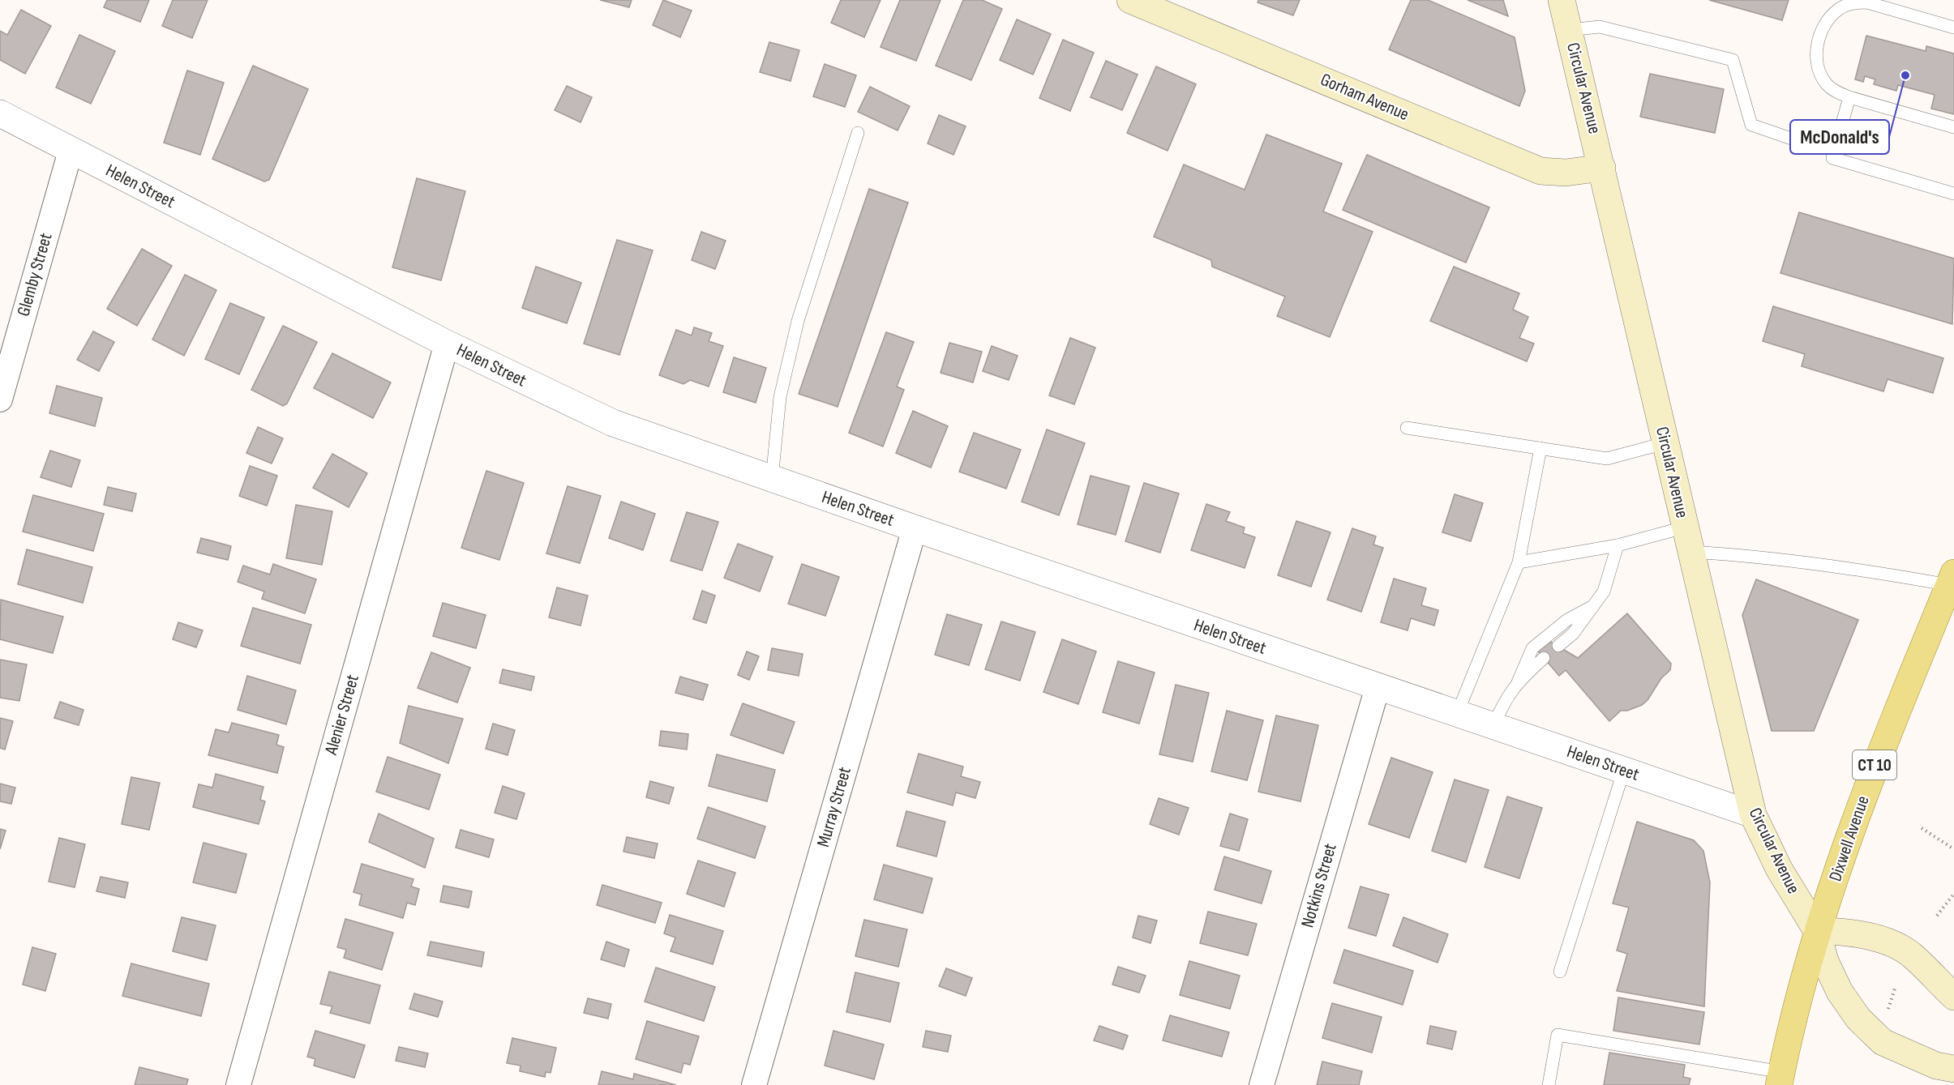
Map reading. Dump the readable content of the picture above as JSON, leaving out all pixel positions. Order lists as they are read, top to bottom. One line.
{"streets":{"main road":["Circular Avenue","Gorham Avenue","CT 10","Dixwell Avenue"],"street":["Helen Street","Glemby Street","Alenier Street","Murray Street","Notkins Street"]},"crossings":[["Circular Avenue","Gorham Avenue"],["Circular Avenue","Helen Street"],["Circular Avenue","Dixwell Avenue"],["Helen Street","Glemby Street"],["Helen Street","Alenier Street"],["Helen Street","Murray Street"],["Helen Street","Notkins Street"]],"places":["McDonald's"]}
